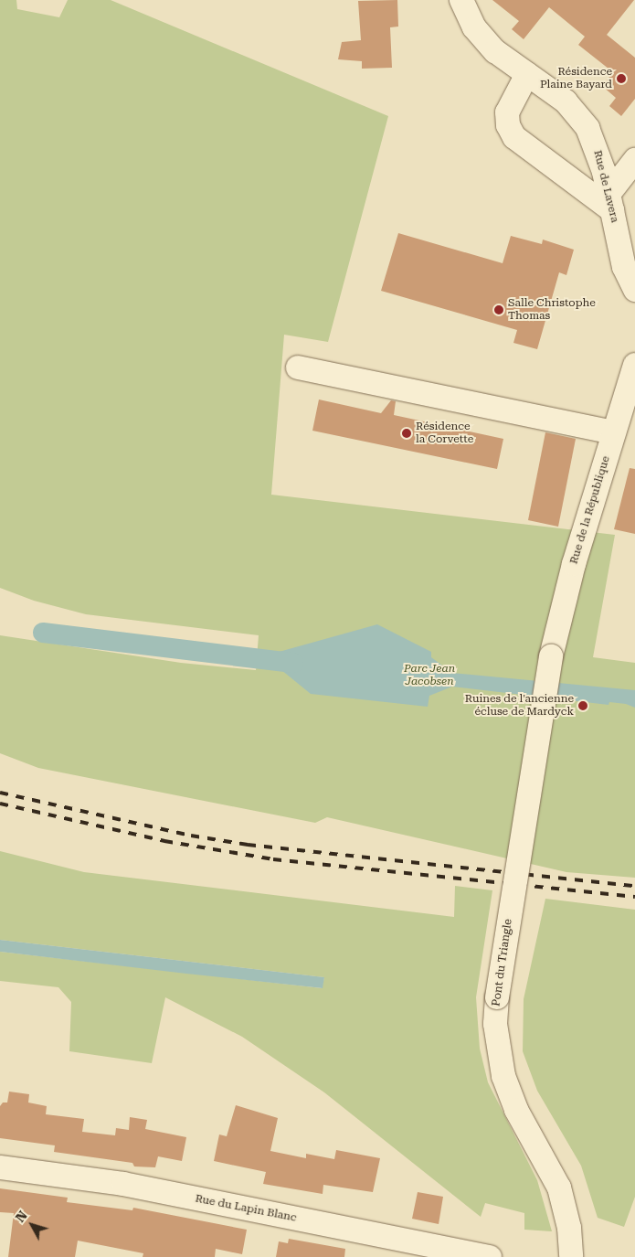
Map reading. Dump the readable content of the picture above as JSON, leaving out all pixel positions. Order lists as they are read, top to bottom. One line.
{"streets":{"street":["Rue de Lavera","Rue de la République","Pont du Triangle","Rue du Lapin Blanc"]},"crossings":[["Rue de la République","Pont du Triangle"]],"parks":["Parc Jean Jacobsen"],"places":["Résidence Plaine Bayard","Salle Christophe Thomas","Résidence la Corvette","Ruines de l'ancienne écluse de Mardyck"],"north":"top left"}
